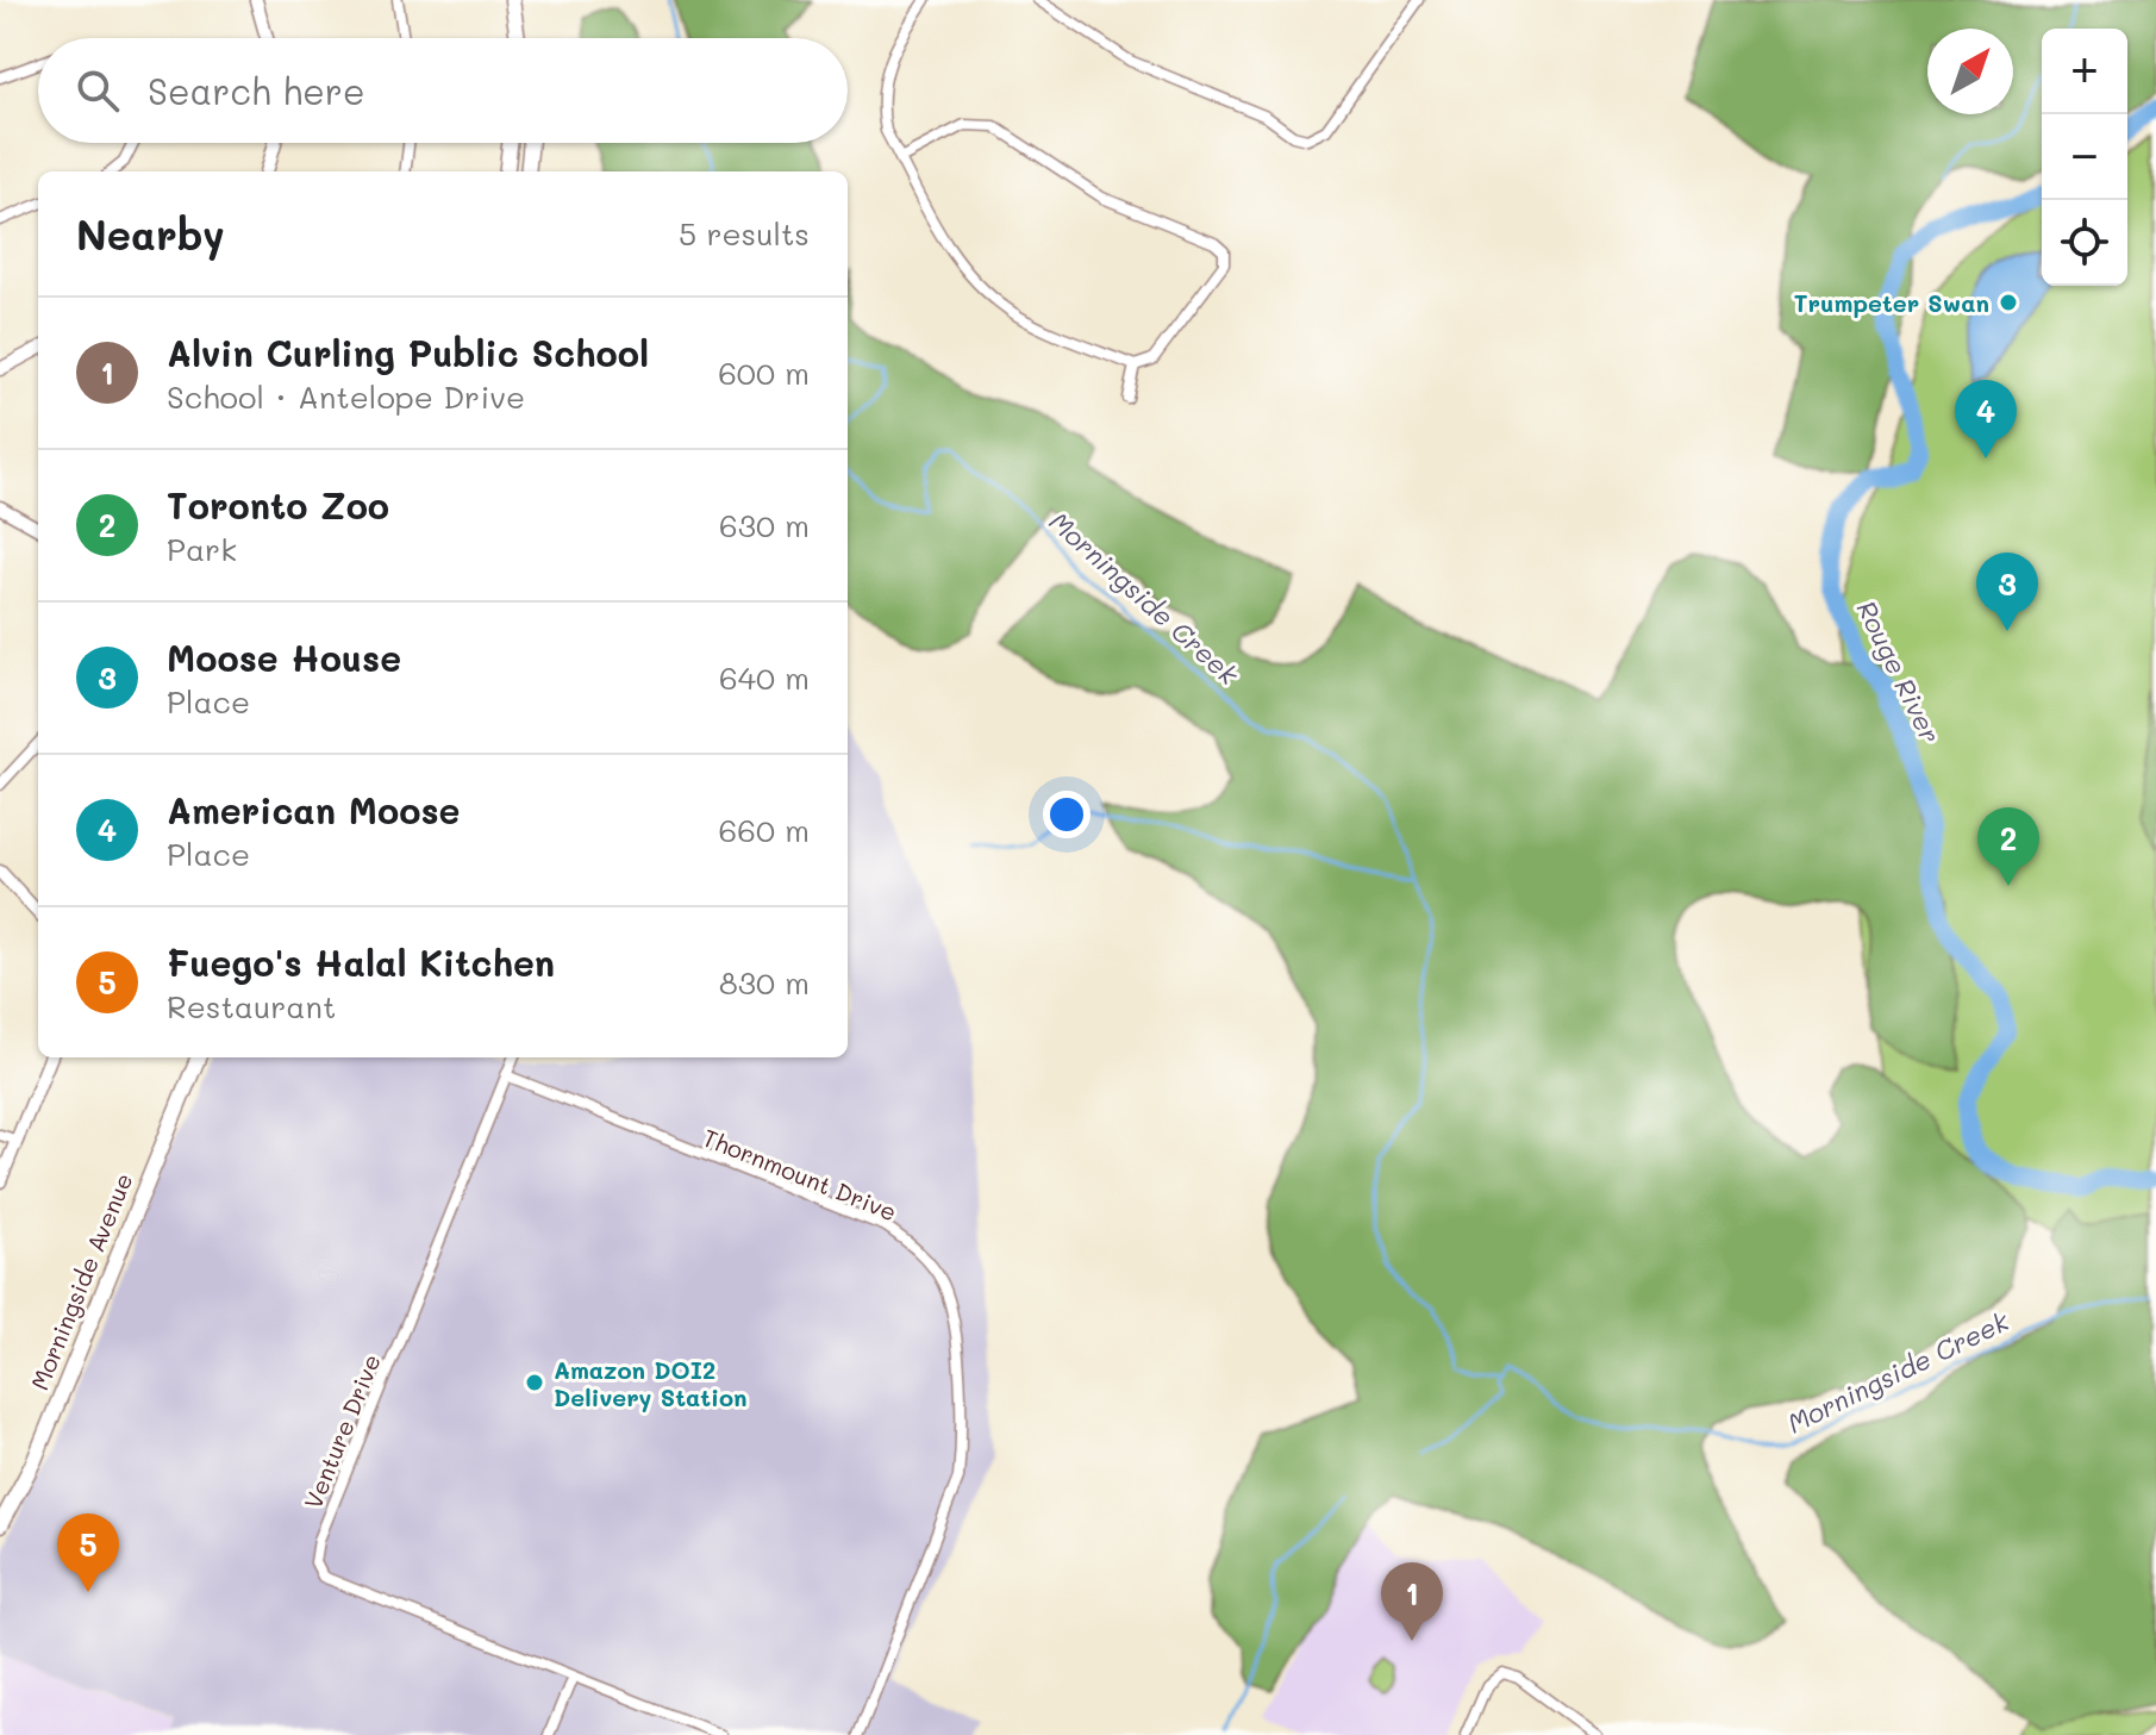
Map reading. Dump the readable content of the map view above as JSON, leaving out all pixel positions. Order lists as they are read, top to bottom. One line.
{"streets":{"main road":["Morningside Avenue"],"street":["Thornmount Drive","Venture Drive"]},"crossings":[["Thornmount Drive","Venture Drive"]],"water":["Morningside Creek","Rouge River"],"places":["Trumpeter Swan","Amazon DOI2 Delivery Station"],"north":"top right","page":{"map_buttons":["+","−"],"search":"Search here","heading":["Nearby","5 results"],"list":[{"mark":"1","name":"Alvin Curling Public School","note":"School · Antelope Drive","value":"600 m"},{"mark":"2","name":"Toronto Zoo","note":"Park","value":"630 m"},{"mark":"3","name":"Moose House","note":"Place","value":"640 m"},{"mark":"4","name":"American Moose","note":"Place","value":"660 m"},{"mark":"5","name":"Fuego's Halal Kitchen","note":"Restaurant","value":"830 m"}],"pins":["4","3","2","5","1"]}}
